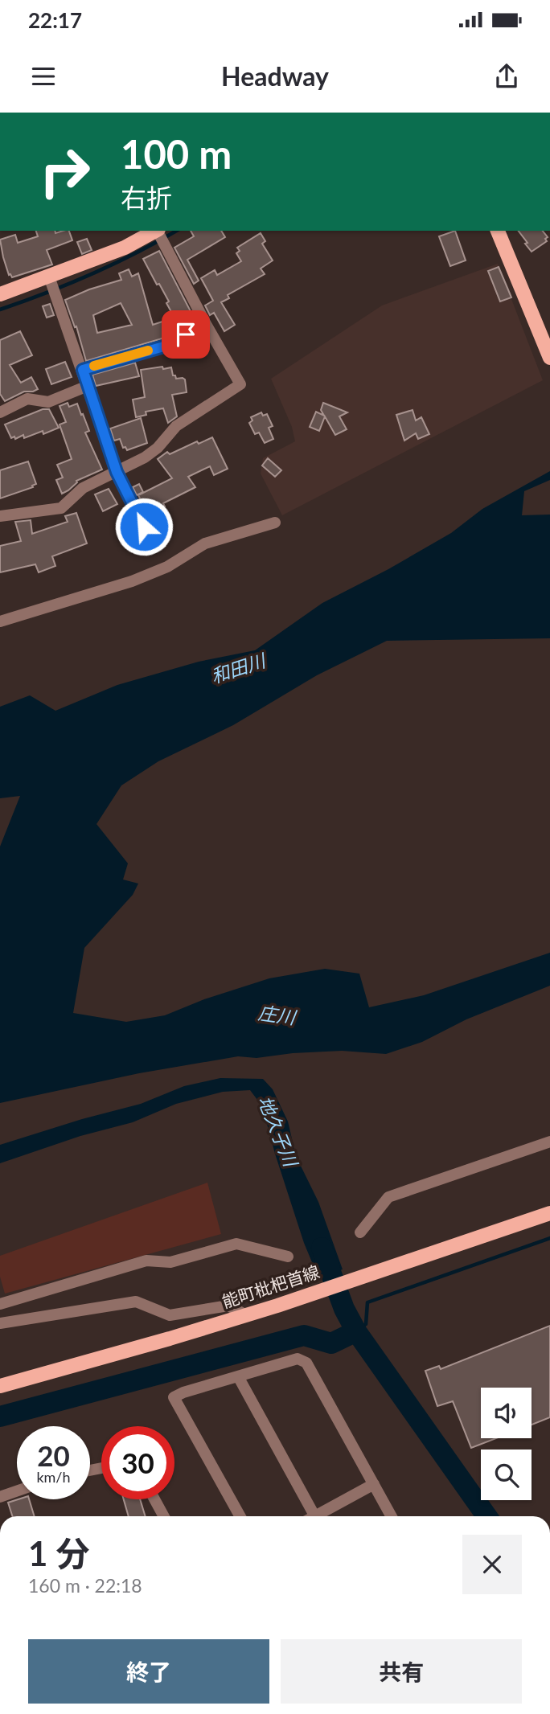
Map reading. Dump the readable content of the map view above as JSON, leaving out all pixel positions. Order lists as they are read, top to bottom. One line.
{"streets":{"main road":["能町枇杷首線"]},"water":["和田川","庄川","地久子川"],"page":{"status":"22:17","header":"Headway","turn":["100 m","右折"],"speed":"20 km/h","limit":"30","heading":["1 分","160 m · 22:18"],"buttons":["終了","共有"]}}
